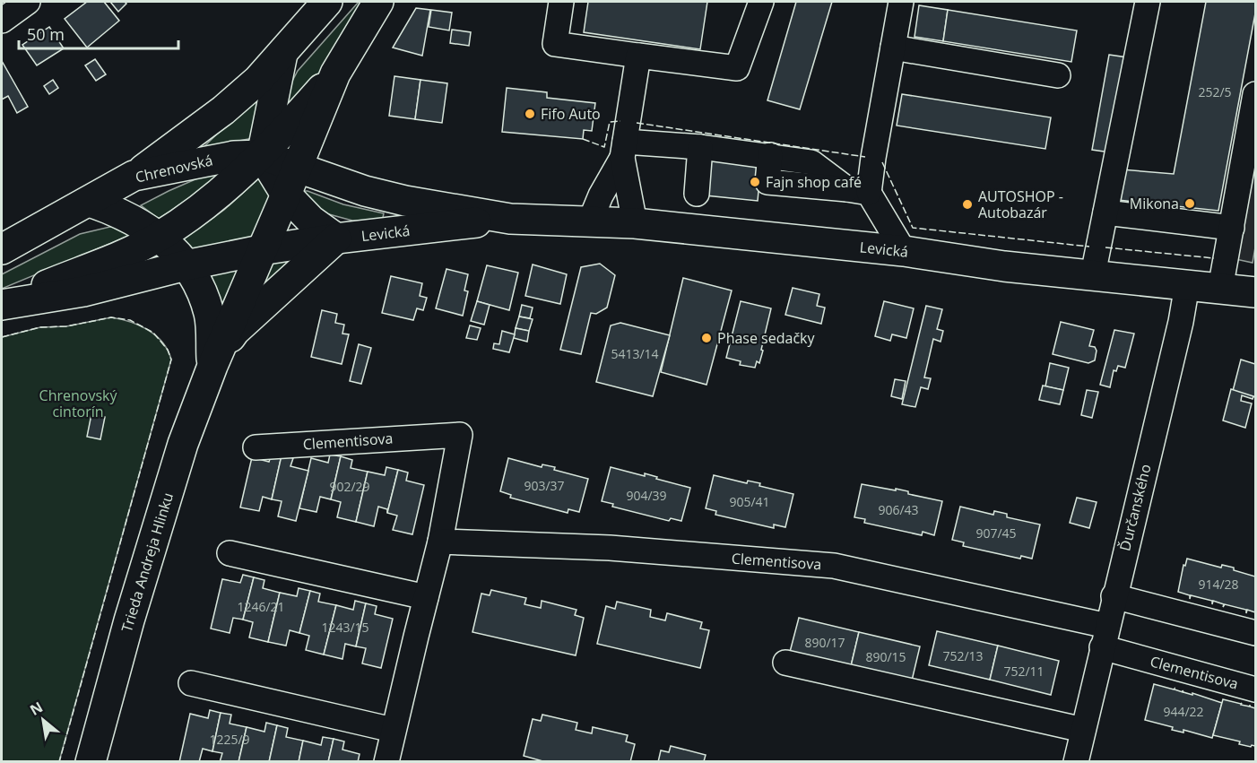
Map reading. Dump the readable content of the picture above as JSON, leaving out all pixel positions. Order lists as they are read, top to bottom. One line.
{"streets":{"main road":["Chrenovská","Levická","Trieda Andreja Hlinku"],"street":["Clementisova","Ďurčanského"]},"crossings":[["Chrenovská","Levická"],["Levická","Ďurčanského"],["Clementisova","Ďurčanského"]],"parks":["Chrenovský cintorín"],"places":["Fifo Auto","Fajn shop café","Mikona","AUTOSHOP - Autobazár","Phase sedačky"],"house_numbers":["252/5","5413/14","903/37","902/29","904/39","905/41","906/43","907/45","914/28","1246/21","1243/15","890/17","752/13","890/15","752/11","944/22","1225/9"],"scale_bar":"50 m","north":"top left"}
